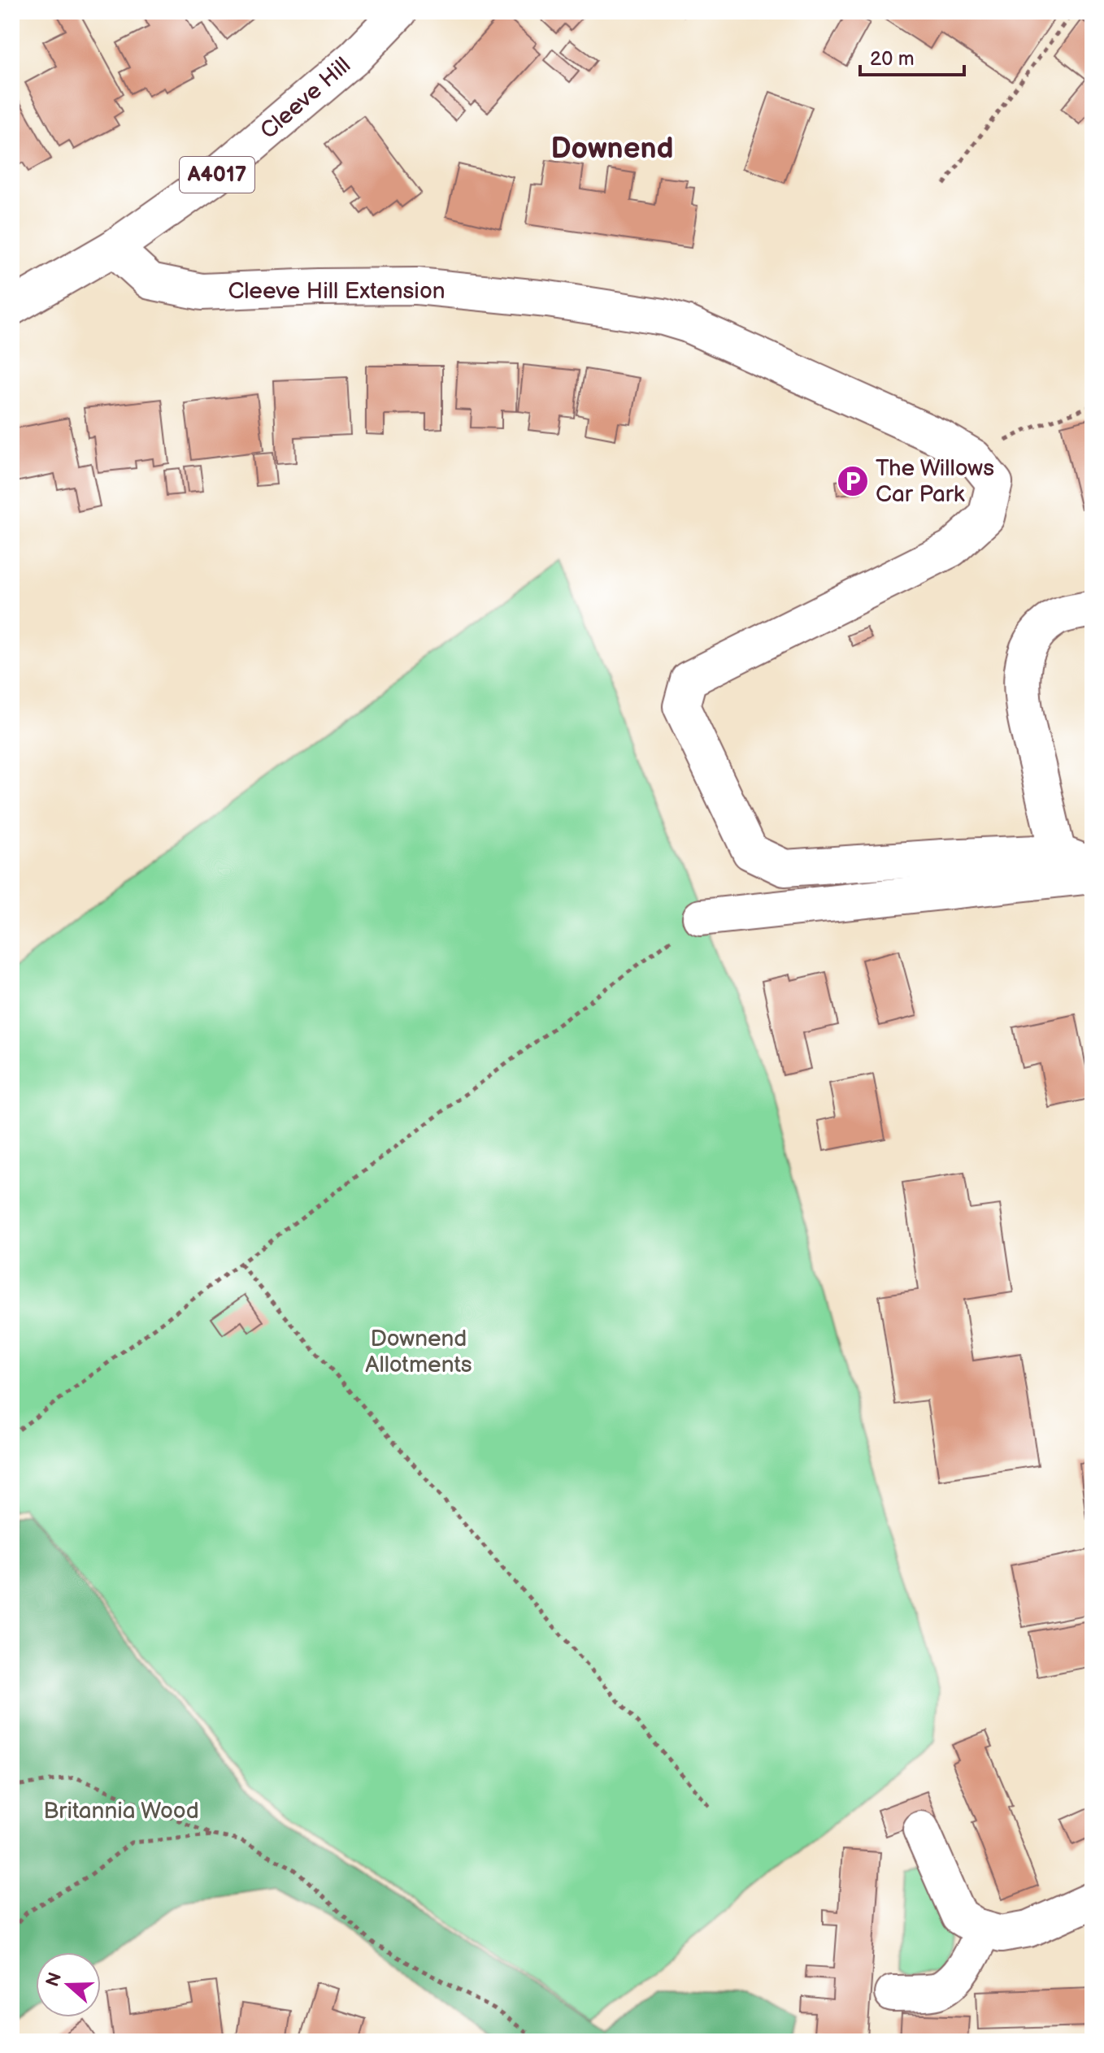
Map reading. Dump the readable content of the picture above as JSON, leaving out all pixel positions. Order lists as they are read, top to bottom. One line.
{"streets":{"street":["Cleeve Hill","A4017","Cleeve Hill Extension"]},"crossings":[["Cleeve Hill","Cleeve Hill Extension"]],"districts":["Downend"],"parks":["Downend Allotments","Britannia Wood"],"places":{"parking":["The Willows Car Park"]},"scale_bar":"20 m","north":"left"}
